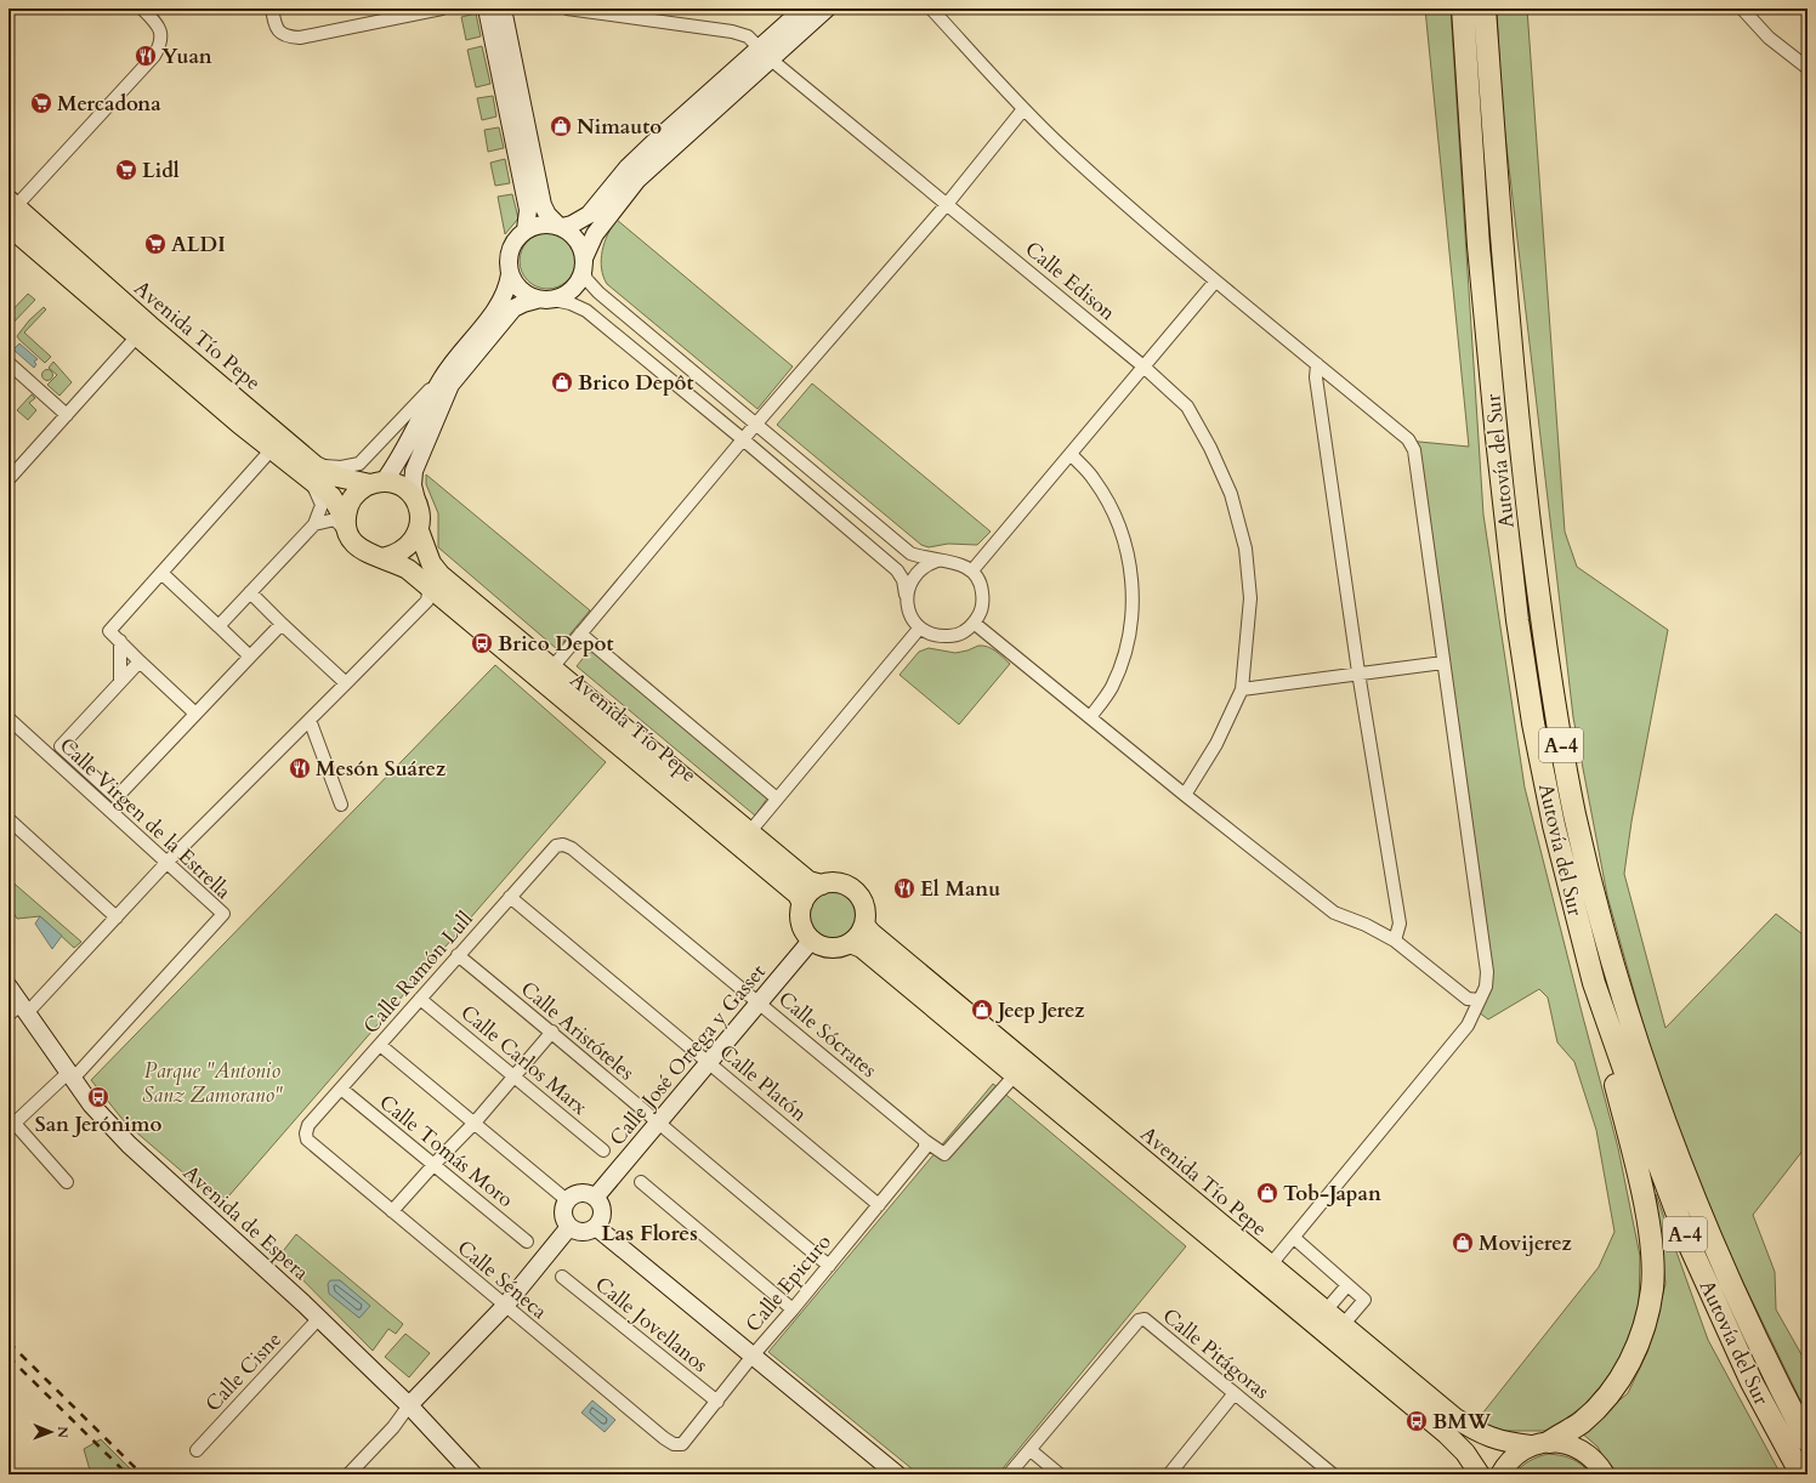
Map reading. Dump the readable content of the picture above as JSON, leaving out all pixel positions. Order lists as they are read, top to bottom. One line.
{"streets":{"highway":["Autovía del Sur","A-4"],"main road":["Avenida Tío Pepe"],"street":["Calle Edison","Calle Virgen de la Estrella","Calle Ramón Lull","Calle Aristóteles","Calle Sócrates","Calle José Ortega y Gasset","Calle Carlos Marx","Calle Platón","Calle Tomás Moro","Avenida de Espera","Calle Séneca","Calle Epicuro","Calle Jovellanos","Calle Pitágoras","Calle Cisne"]},"crossings":[["Avenida Tío Pepe","Calle Sócrates"],["Avenida Tío Pepe","Calle José Ortega y Gasset"],["Calle Virgen de la Estrella","Avenida de Espera"],["Calle Ramón Lull","Calle Aristóteles"],["Calle Ramón Lull","Calle Sócrates"],["Calle Ramón Lull","Calle Carlos Marx"],["Calle Ramón Lull","Calle Platón"],["Calle Ramón Lull","Calle Tomás Moro"],["Calle Ramón Lull","Calle Séneca"],["Calle Aristóteles","Calle José Ortega y Gasset"],["Calle Aristóteles","Calle Epicuro"],["Calle Sócrates","Calle José Ortega y Gasset"],["Calle Sócrates","Calle Epicuro"],["Calle José Ortega y Gasset","Calle Platón"],["Calle Platón","Calle Epicuro"],["Avenida de Espera","Calle Cisne"],["Calle Séneca","Calle Epicuro"],["Calle Epicuro","Calle Jovellanos"]],"districts":["Las Flores"],"parks":["Parque \"Antonio Sanz Zamorano\""],"places":{"restaurant":["Yuan","Mesón Suárez","El Manu"],"supermarket":["Mercadona","Lidl","ALDI"],"shop":["Nimauto","Brico Depôt","Jeep Jerez","Tob-Japan","Movijerez"],"bus stop":["Brico Depot","San Jerónimo","BMW"]},"north":"right"}
